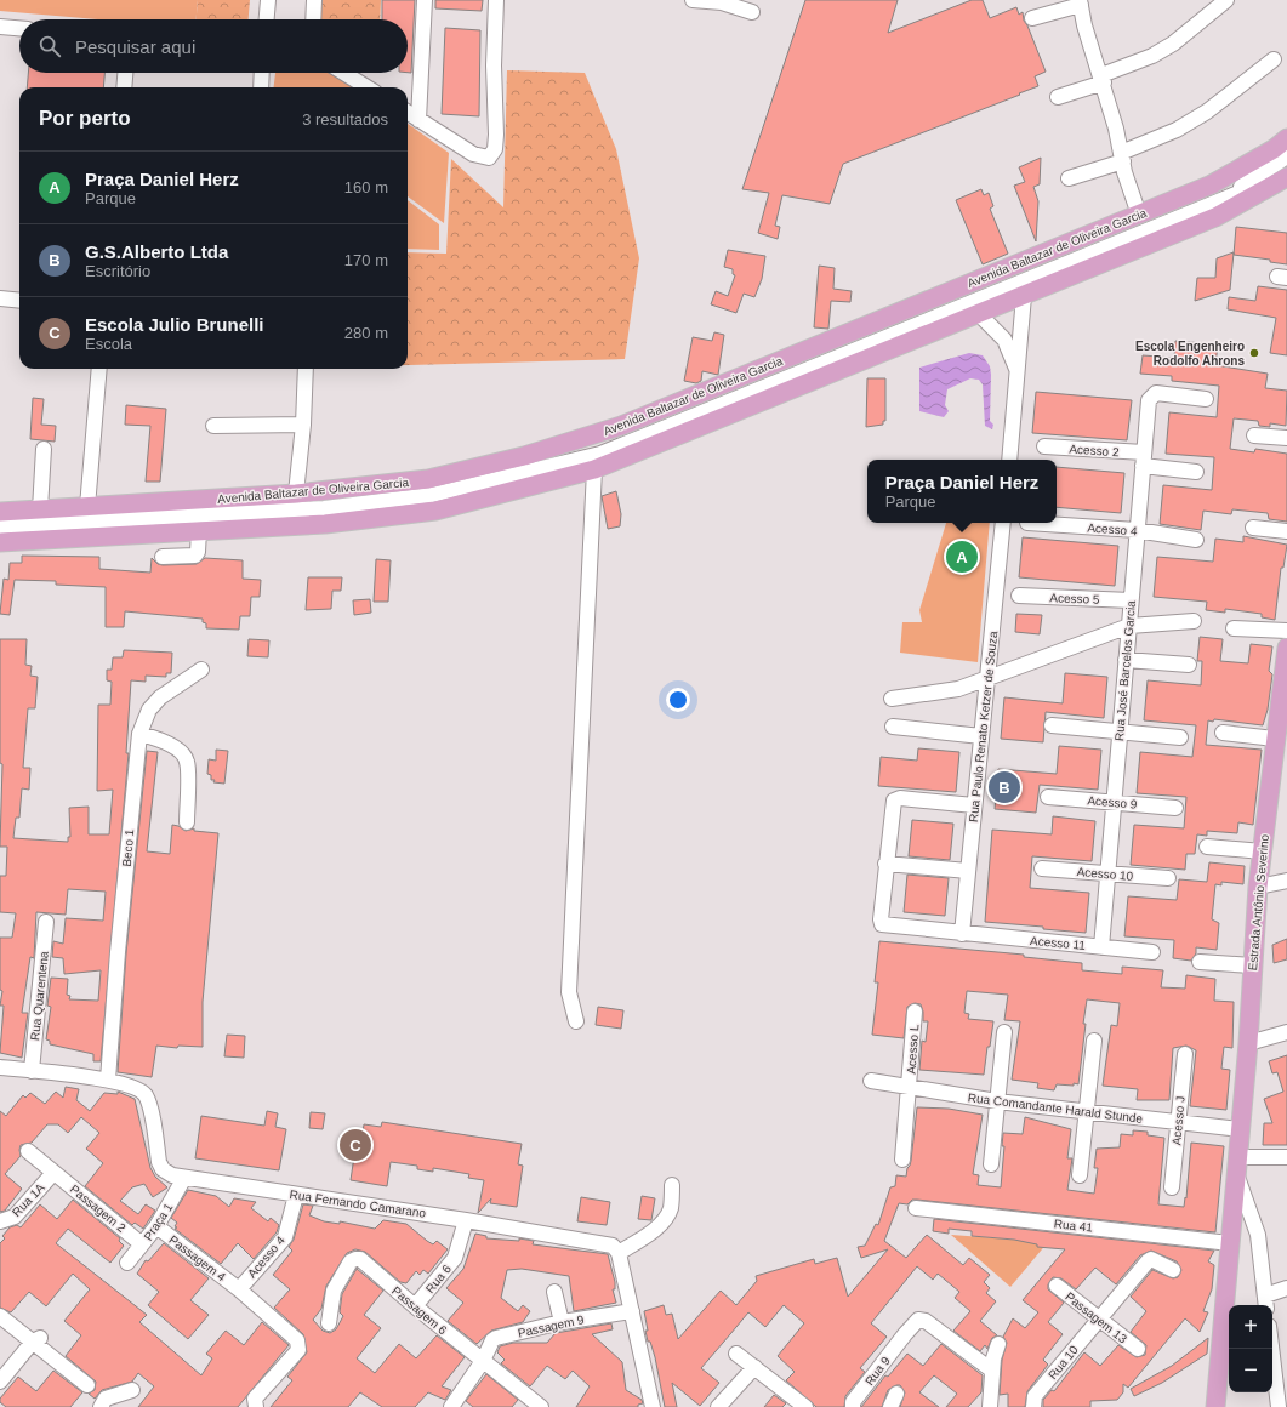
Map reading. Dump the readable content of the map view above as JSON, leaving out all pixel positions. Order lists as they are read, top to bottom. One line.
{"streets":{"main road":["Avenida Baltazar de Oliveira Garcia","Estrada Antônio Severino"],"street":["Acesso 2","Acesso 4","Acesso 5","Rua José Barcelos Garcia","Rua Paulo Renato Ketzer de Souza","Acesso 9","Beco 1","Acesso 10","Acesso 11","Rua Quarentena","Acesso L","Rua Comandante Harald Stunde","Acesso J","Rua 1A","Rua Fernando Camarano","Passagem 2","Praça 1","Rua 41","Passagem 4","Rua 6","Passagem 6","Passagem 13","Passagem 9","Rua 10","Rua 9"]},"crossings":[["Acesso 2","Rua José Barcelos Garcia"],["Acesso 4","Rua José Barcelos Garcia"],["Acesso 4","Rua Fernando Camarano"],["Acesso 4","Passagem 4"],["Acesso 5","Rua José Barcelos Garcia"],["Rua José Barcelos Garcia","Acesso 9"],["Rua José Barcelos Garcia","Acesso 10"],["Rua José Barcelos Garcia","Acesso 11"],["Rua Paulo Renato Ketzer de Souza","Acesso 11"],["Beco 1","Rua Fernando Camarano"],["Estrada Antônio Severino","Rua Comandante Harald Stunde"],["Estrada Antônio Severino","Rua 41"],["Rua Quarentena","Rua Fernando Camarano"],["Acesso L","Rua Comandante Harald Stunde"],["Rua Comandante Harald Stunde","Acesso J"],["Rua 1A","Passagem 2"],["Rua Fernando Camarano","Praça 1"],["Rua Fernando Camarano","Rua 6"],["Passagem 2","Praça 1"],["Praça 1","Passagem 4"],["Rua 6","Passagem 6"],["Passagem 6","Passagem 9"],["Passagem 13","Rua 10"]],"places":["Escola Engenheiro Rodolfo Ahrons"],"page":{"search":"Pesquisar aqui","heading":["Por perto","3 resultados"],"list":[{"mark":"A","name":"Praça Daniel Herz","note":"Parque","value":"160 m"},{"mark":"B","name":"G.S.Alberto Ltda","note":"Escritório","value":"170 m"},{"mark":"C","name":"Escola Julio Brunelli","note":"Escola","value":"280 m"}],"popup":["Praça Daniel Herz","Parque"],"pins":["A","B","C"],"map_buttons":["+","−"]}}
